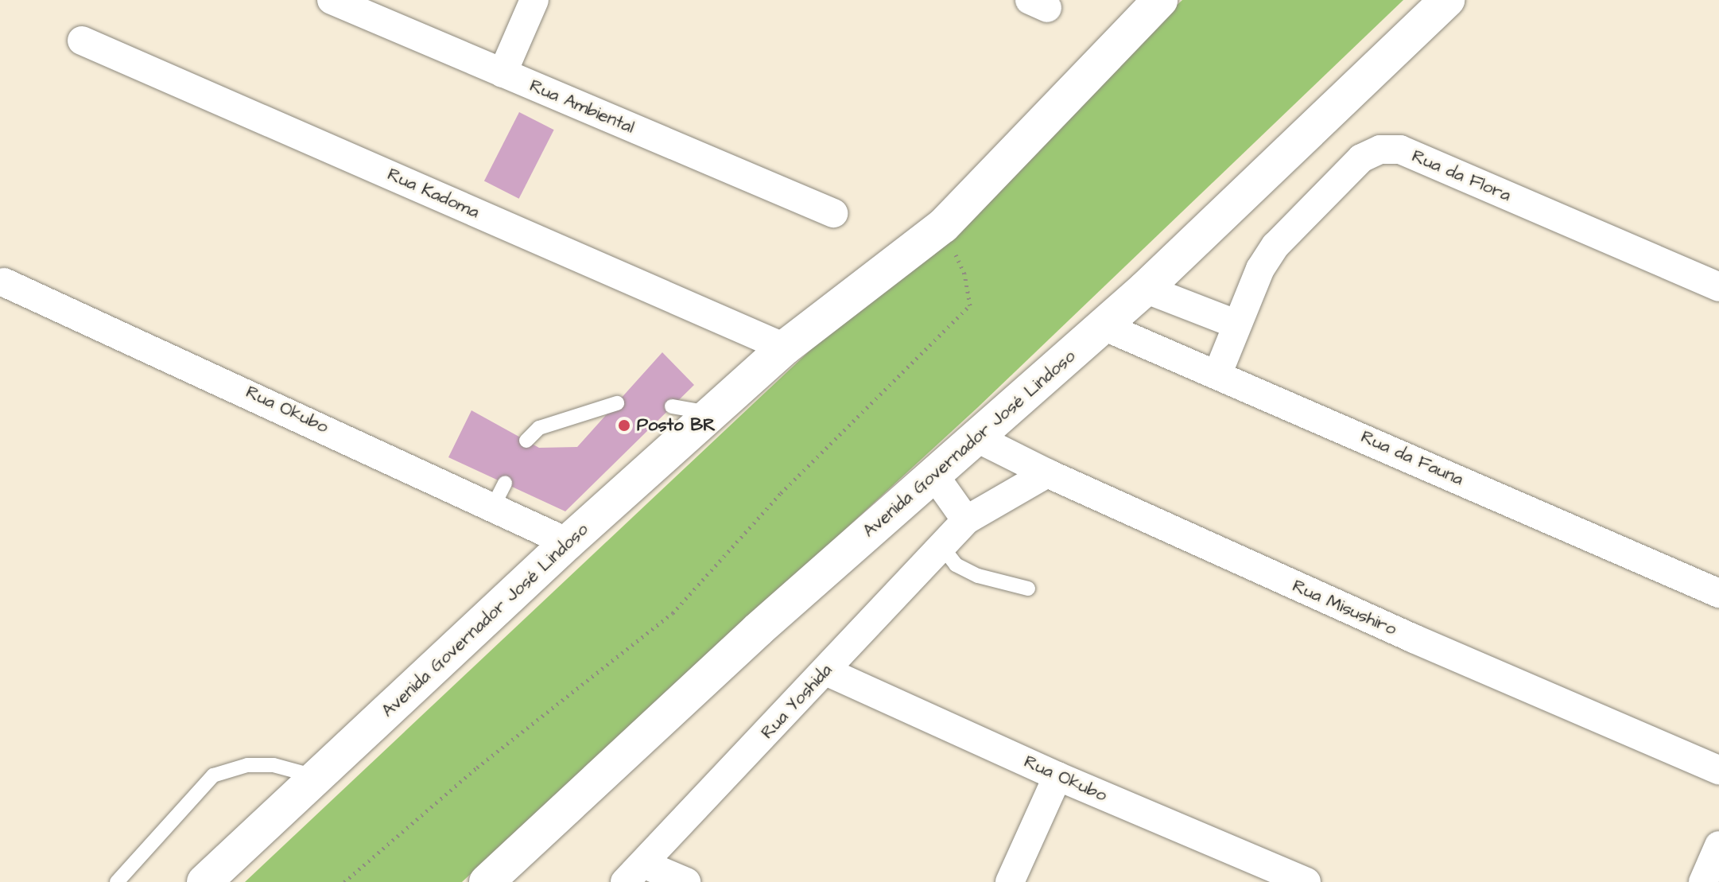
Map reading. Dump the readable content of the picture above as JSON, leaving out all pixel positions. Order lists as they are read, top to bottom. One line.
{"streets":{"main road":["Avenida Governador José Lindoso"],"street":["Rua Ambiental","Rua da Flora","Rua Kadoma","Rua Okubo","Rua da Fauna","Rua Misushiro","Rua Yoshida"]},"crossings":[["Rua da Flora","Rua da Fauna"],["Rua Kadoma","Avenida Governador José Lindoso"],["Rua Okubo","Avenida Governador José Lindoso"],["Rua Okubo","Rua Yoshida"],["Avenida Governador José Lindoso","Rua da Fauna"],["Avenida Governador José Lindoso","Rua Misushiro"],["Rua Misushiro","Rua Yoshida"]],"places":["Posto BR"]}
